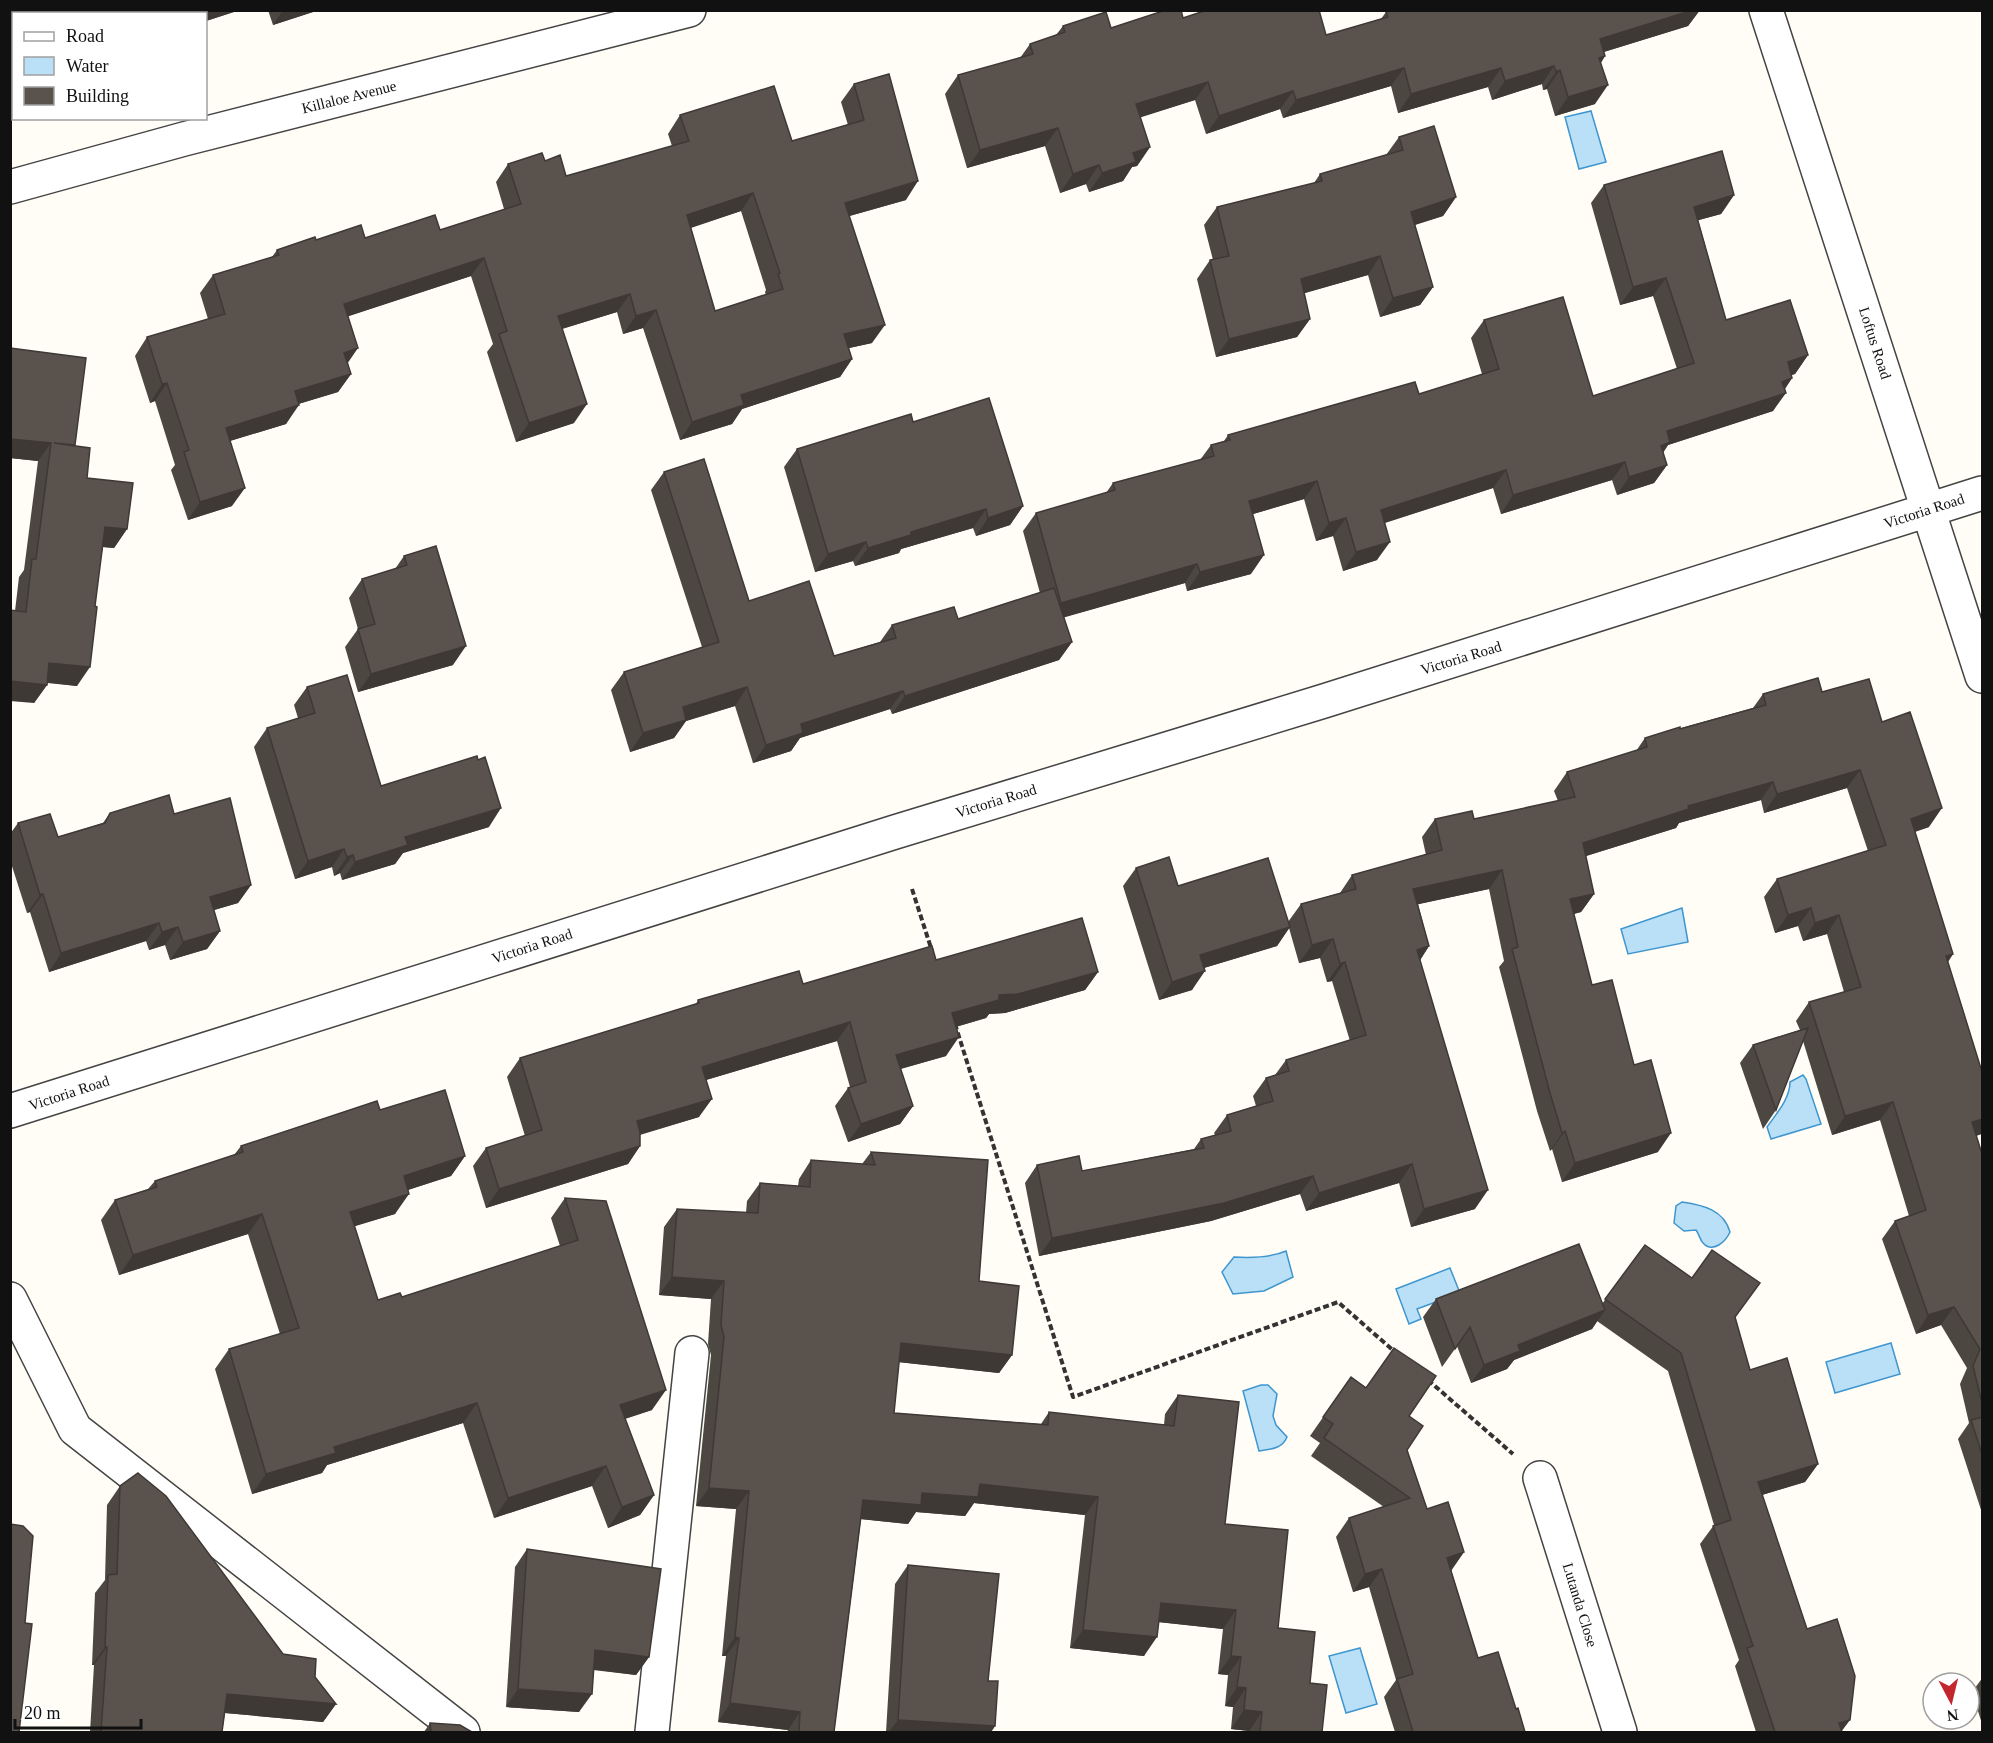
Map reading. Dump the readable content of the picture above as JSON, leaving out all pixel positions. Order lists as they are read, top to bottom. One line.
{"streets":{"street":["Killaloe Avenue","Loftus Road","Victoria Road","Lutanda Close"]},"crossings":[["Loftus Road","Victoria Road"]],"legend":["Road","Water","Building"],"scale_bar":"20 m","north":"bottom"}
